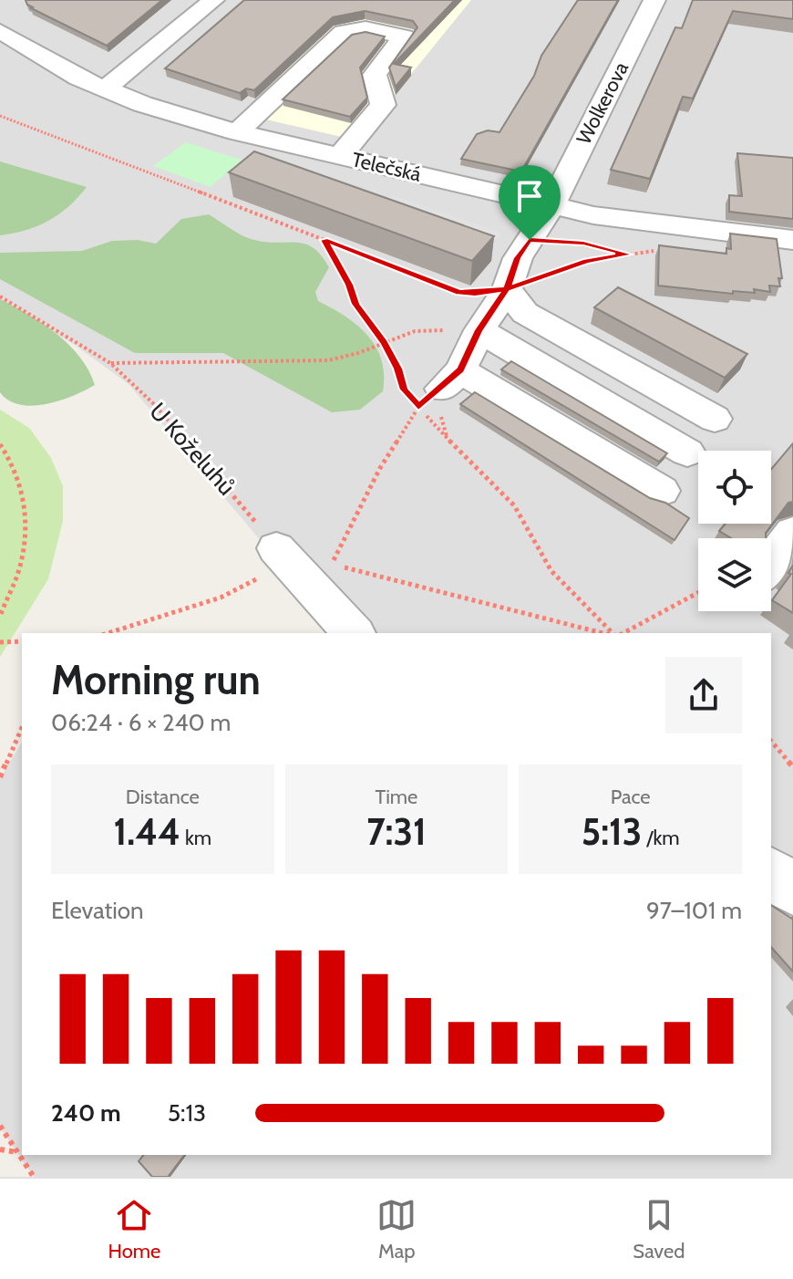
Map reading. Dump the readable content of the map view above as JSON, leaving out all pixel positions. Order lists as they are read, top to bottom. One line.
{"streets":{"street":["Wolkerova","Telečská"],"path":["U Koželuhů"]},"crossings":[["Wolkerova","Telečská"]],"page":{"heading":["Morning run","06:24 · 6 × 240 m"],"stats":[["Distance","1.44 km"],["Time","7:31"],["Pace","5:13 /km"]],"chart":["Elevation","97–101 m"],"list":[{"name":"240 m","note":"5:13"}],"tabs":["Home","Map","Saved"]}}
